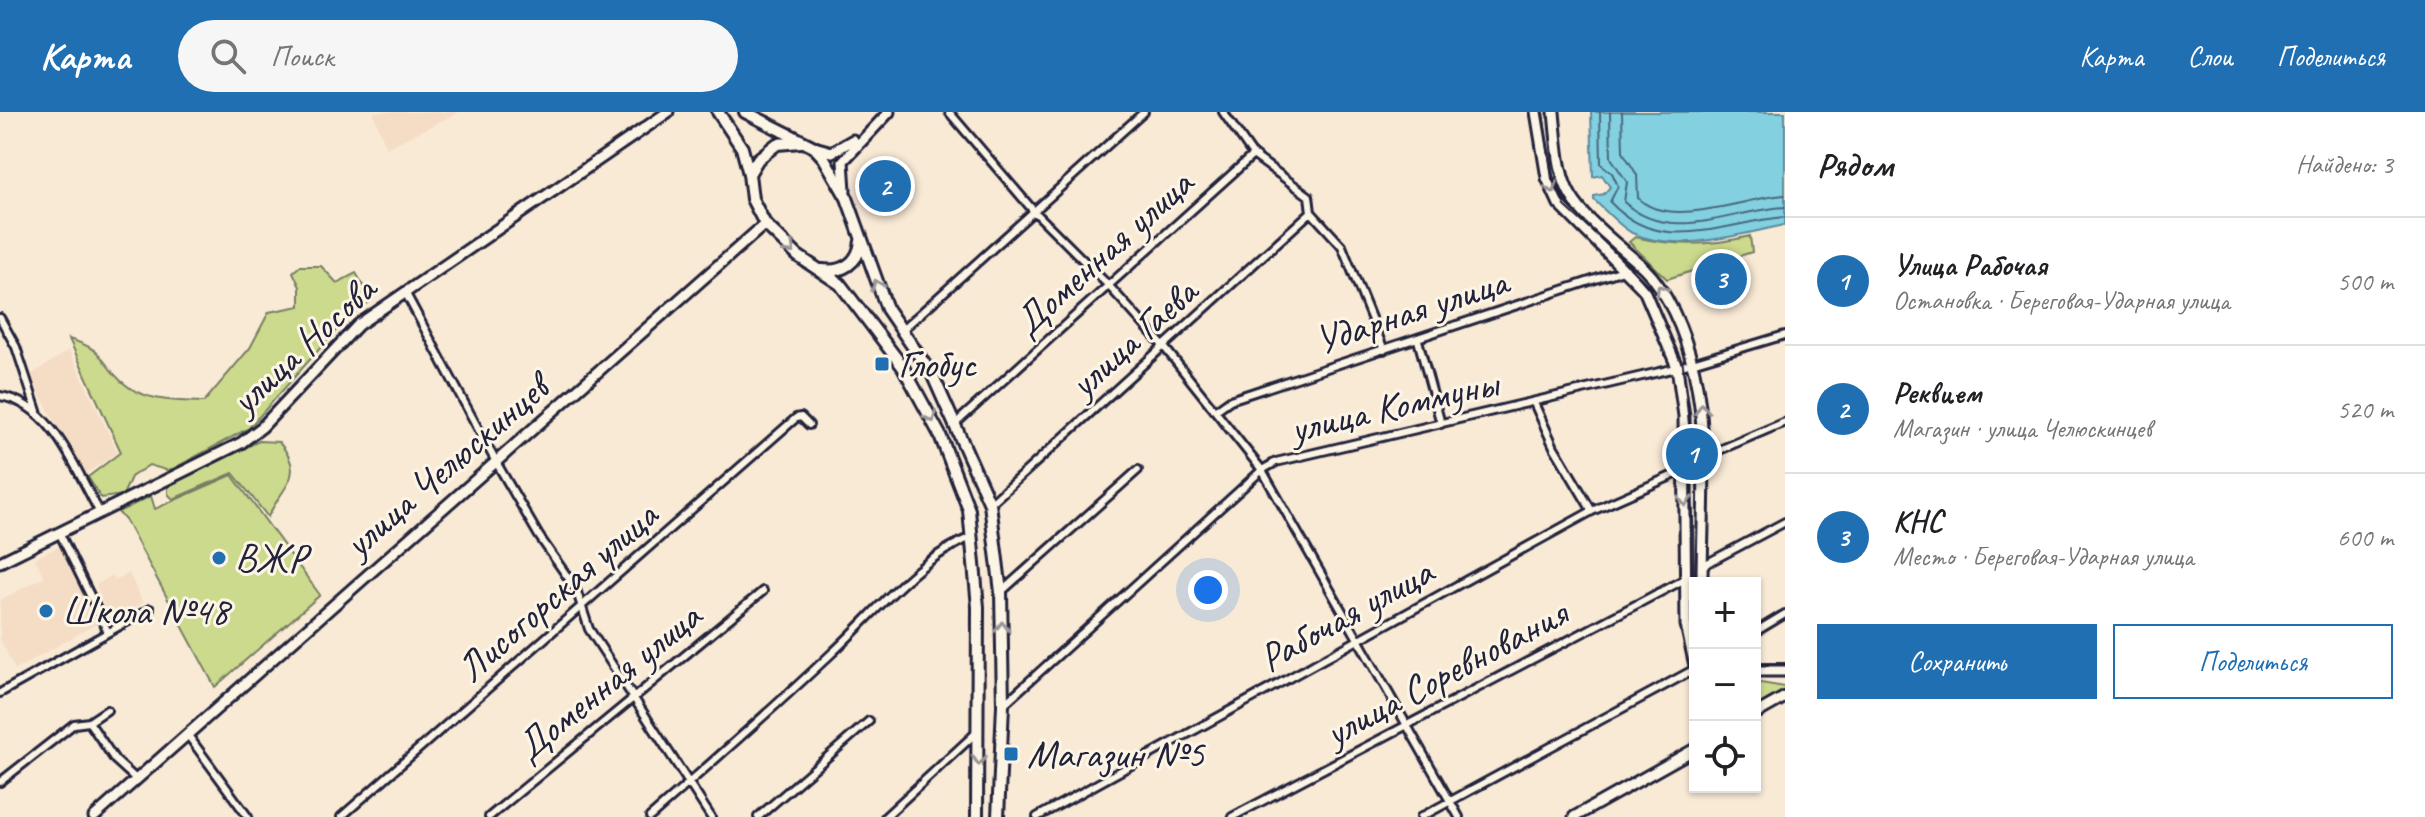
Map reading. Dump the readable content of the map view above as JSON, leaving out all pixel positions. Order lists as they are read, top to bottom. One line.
{"streets":{"street":["Доменная улица","Ударная улица","улица Гаева","улица Носова","улица Коммуны","улица Челюскинцев","Лисогорская улица","Рабочая улица","улица Соревнования"]},"places":{"transit":["Глобус","Магазин №5"],"other":["ВЖР","Школа №48"]},"page":{"header":"Карта","search":"Поиск","nav":["Карта","Слои","Поделиться"],"heading":["Рядом","Найдено: 3"],"pins":["2","3","1"],"list":[{"mark":"1","name":"Улица Рабочая","note":"Остановка · Береговая-Ударная улица","value":"500 m"},{"mark":"2","name":"Реквием","note":"Магазин · улица Челюскинцев","value":"520 m"},{"mark":"3","name":"КНС","note":"Место · Береговая-Ударная улица","value":"600 m"}],"map_buttons":["+","−"],"buttons":["Сохранить","Поделиться"]}}
